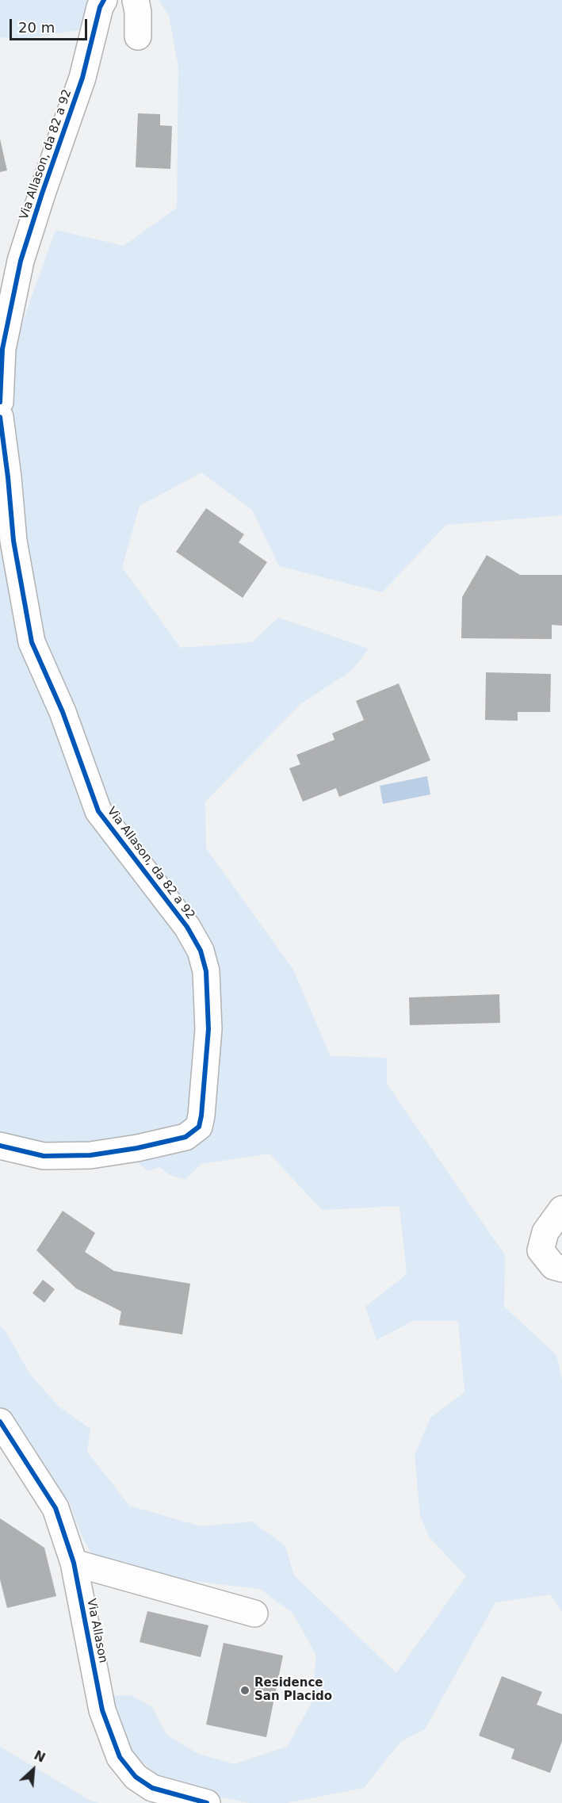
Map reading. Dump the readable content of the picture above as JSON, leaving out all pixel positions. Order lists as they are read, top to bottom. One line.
{"streets":{"street":["Via Allason, da 82 a 92","Via Allason"]},"places":["Residence San Placido"],"scale_bar":"20 m","north":"top right"}
